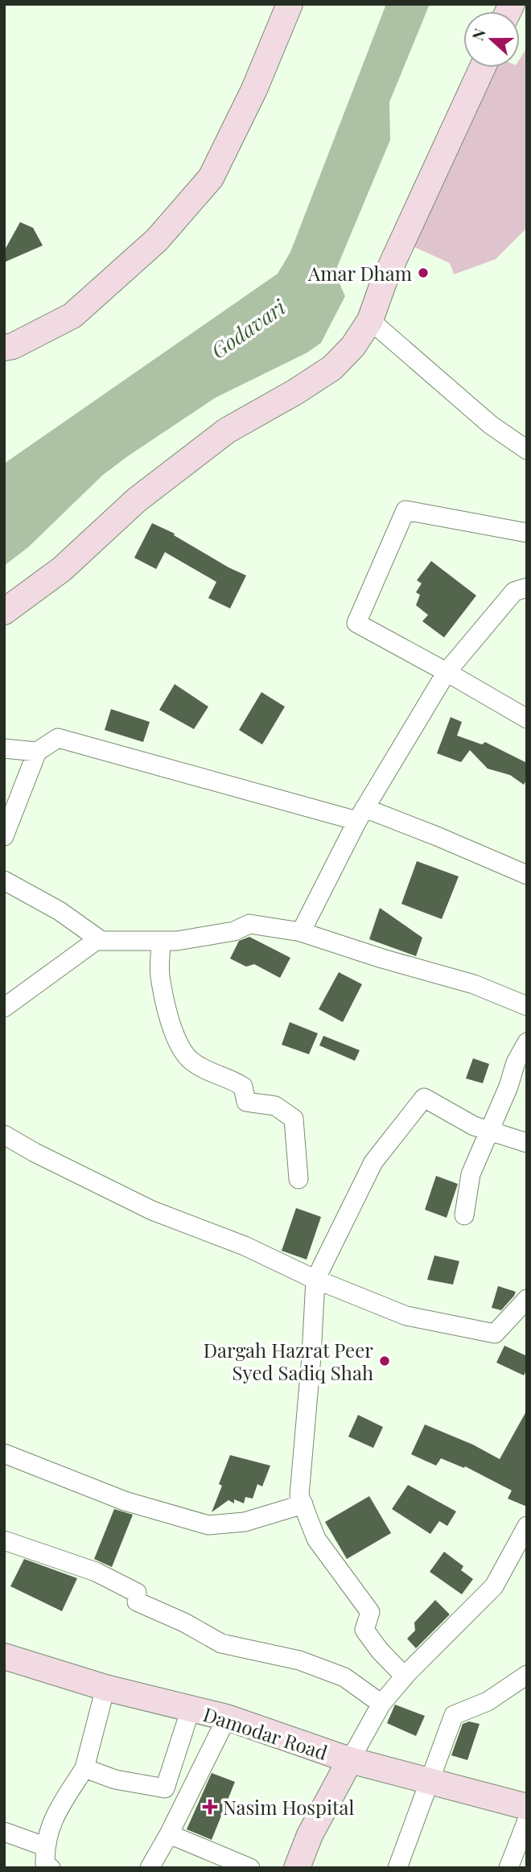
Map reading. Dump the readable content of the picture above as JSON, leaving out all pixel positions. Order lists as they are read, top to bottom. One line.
{"streets":{"street":["Damodar Road"]},"water":["Godavari"],"places":{"other":["Amar Dham","Dargah Hazrat Peer Syed Sadiq Shah"],"health":["Nasim Hospital"]},"north":"left"}
